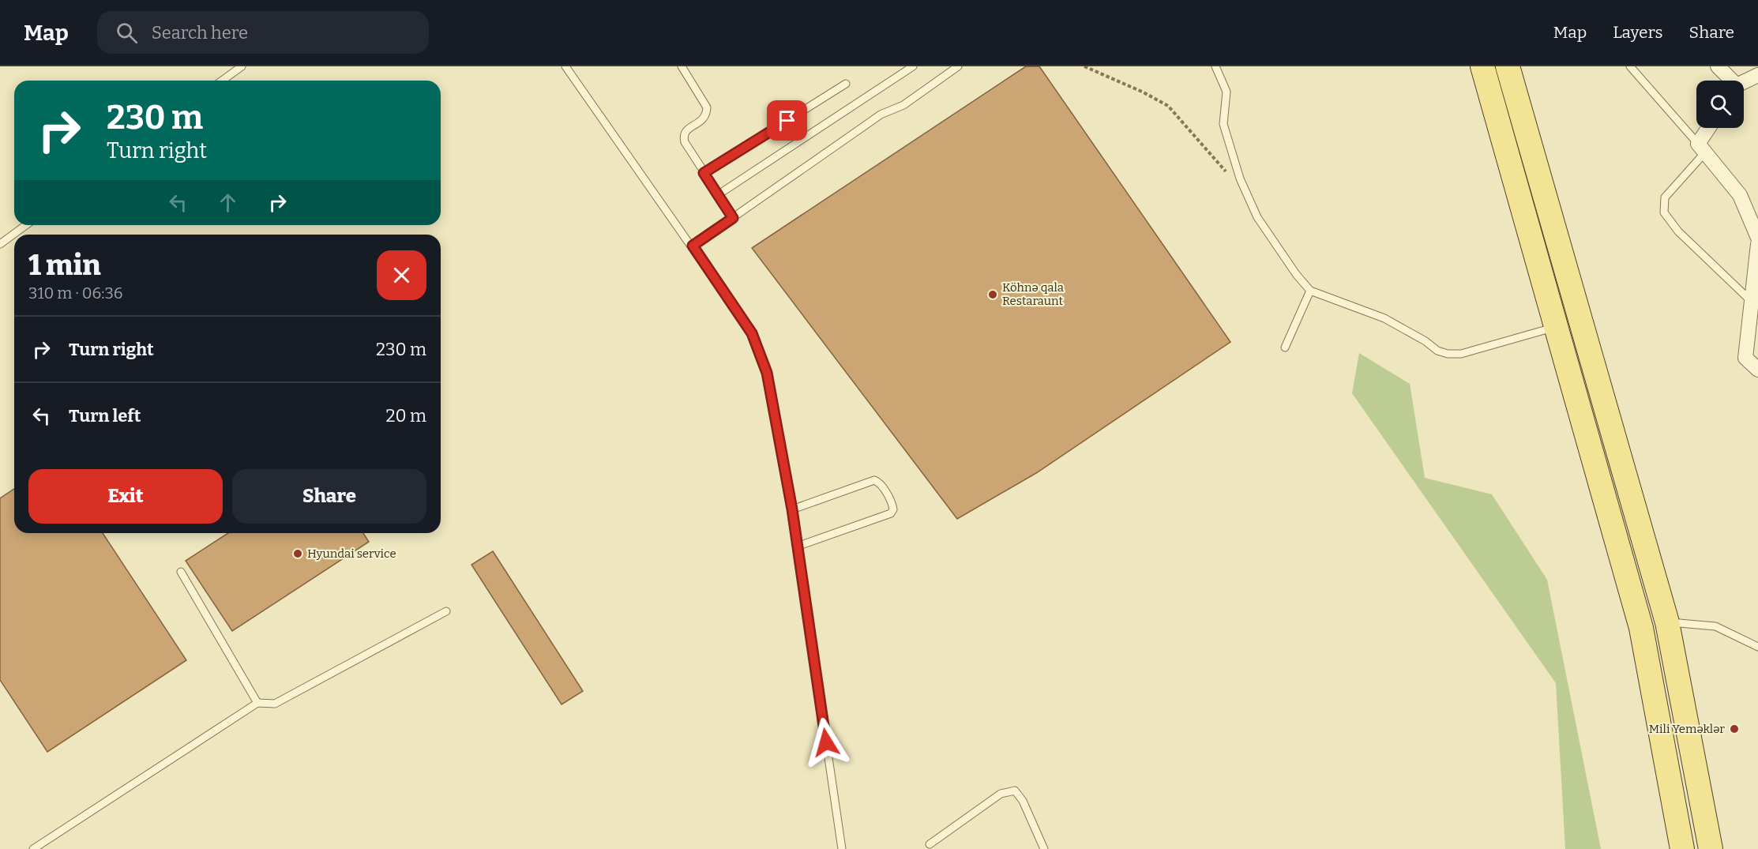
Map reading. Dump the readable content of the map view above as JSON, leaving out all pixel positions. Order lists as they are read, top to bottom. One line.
{"places":["Köhnə qala Restaraunt","Hyundai service","Mili Yeməklər"],"page":{"header":"Map","search":"Search here","nav":["Map","Layers","Share"],"turn":["230 m","Turn right"],"heading":["1 min","310 m · 06:36"],"list":[{"name":"Turn right","value":"230 m"},{"name":"Turn left","value":"20 m"}],"buttons":["Exit","Share"]}}
